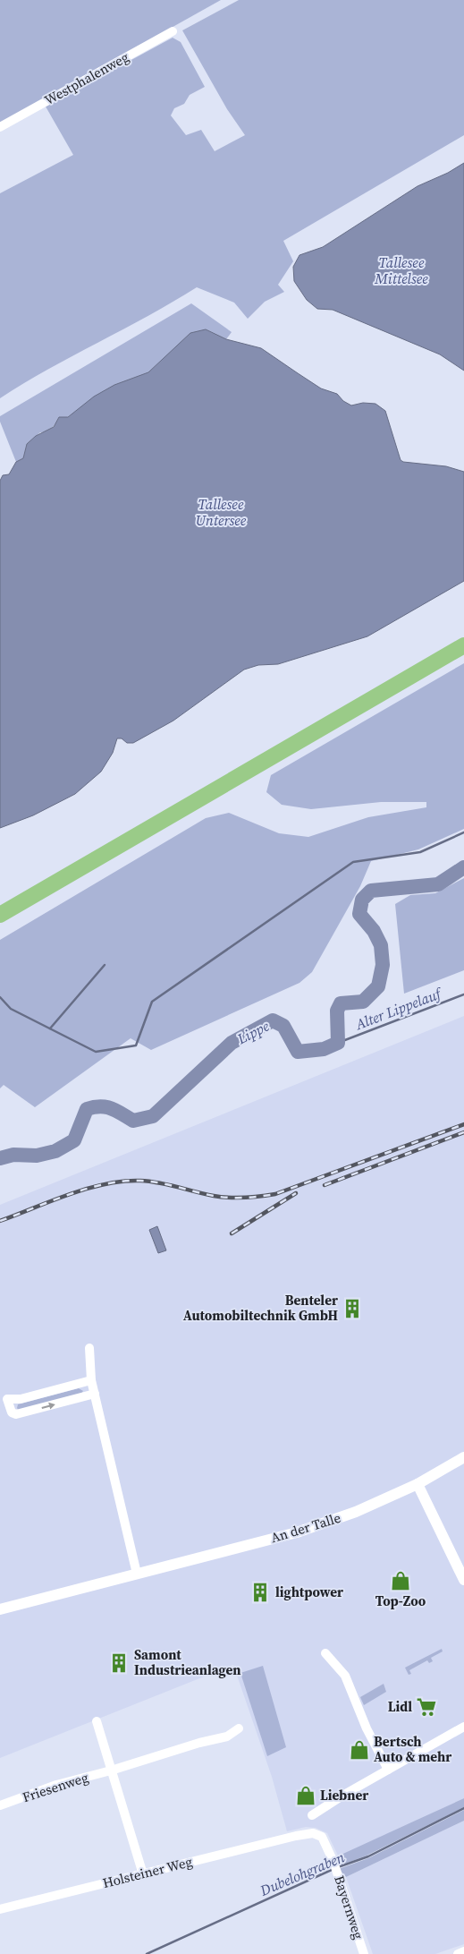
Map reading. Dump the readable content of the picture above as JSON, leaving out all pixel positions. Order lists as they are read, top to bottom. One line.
{"streets":{"street":["Westphalenweg","An der Talle","Friesenweg","Holsteiner Weg","Bayernweg"]},"crossings":[["Holsteiner Weg","Bayernweg"]],"water":["Tallesee Mittelsee","Tallesee Untersee","Alter Lippelauf","Lippe","Dubelohgraben"],"places":{"building":["Benteler Automobiltechnik GmbH","lightpower","Samont Industrieanlagen"],"shop":["Top-Zoo","Bertsch Auto & mehr","Liebner"],"supermarket":["Lidl"]}}
